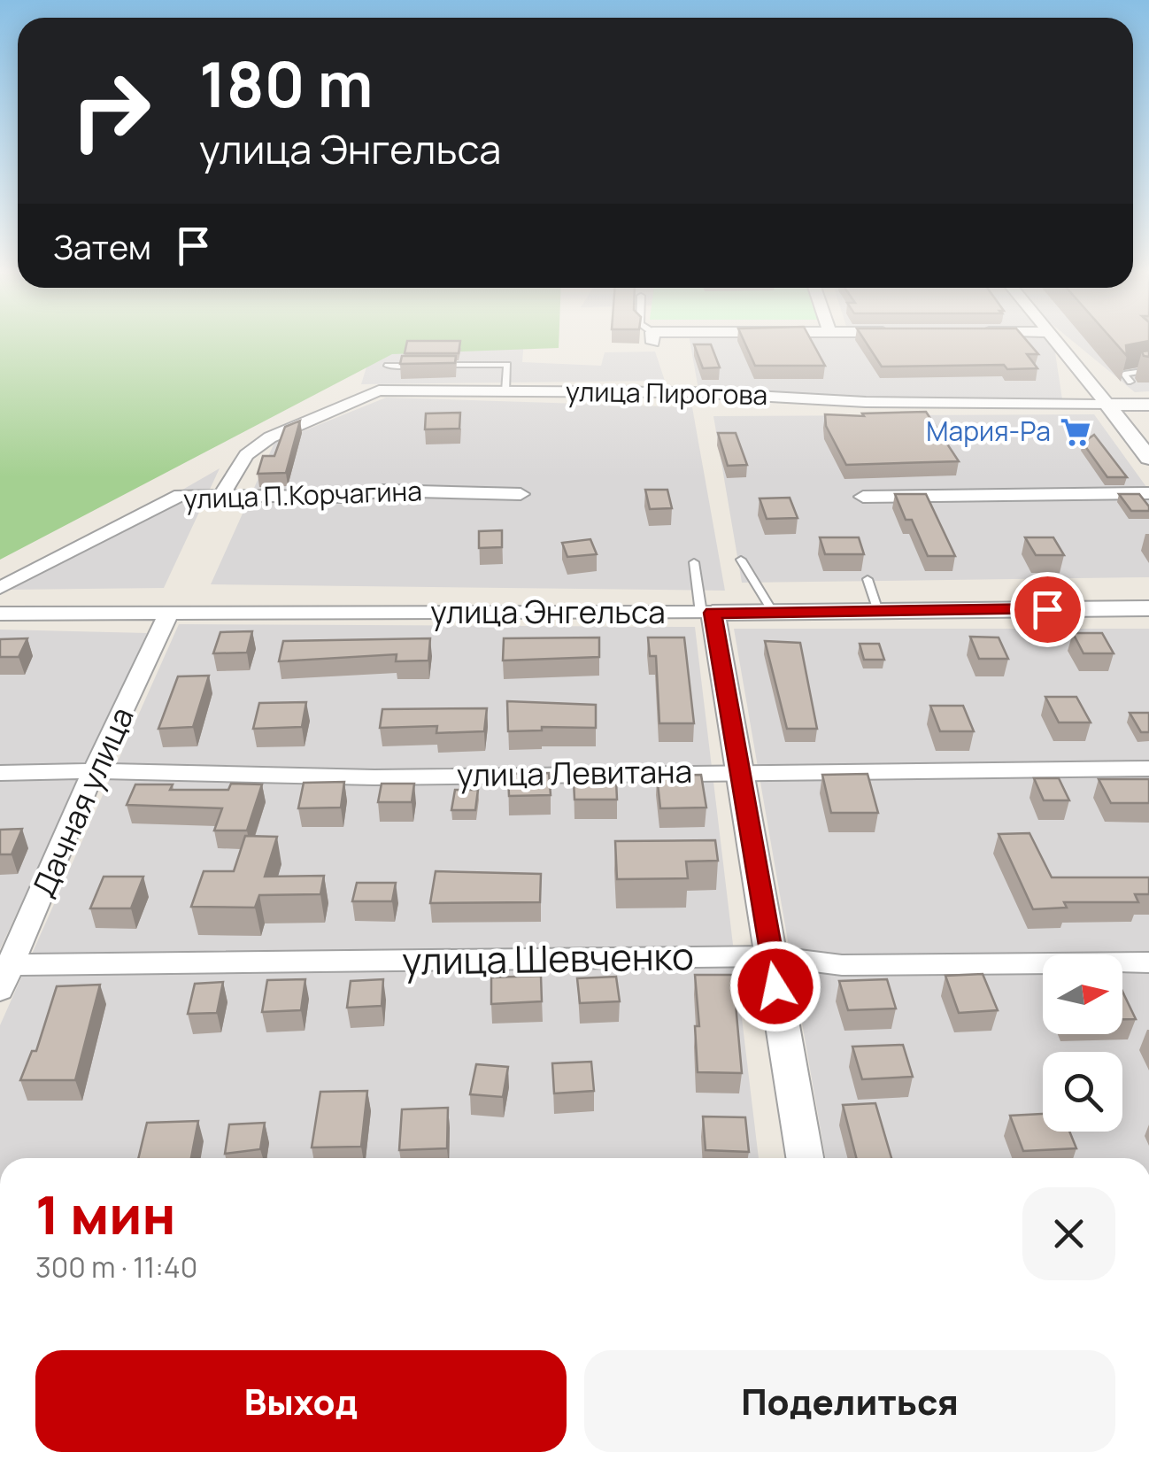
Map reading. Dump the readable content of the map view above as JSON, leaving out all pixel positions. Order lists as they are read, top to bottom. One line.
{"streets":{"street":["улица Пирогова","улица П.Корчагина","улица Энгельса","улица Левитана","Дачная улица","улица Шевченко"]},"crossings":[["улица Пирогова","улица П.Корчагина"],["улица Энгельса","Дачная улица"],["улица Левитана","Дачная улица"],["Дачная улица","улица Шевченко"]],"places":{"supermarket":["Мария-Ра"]},"north":"right","page":{"turn":["180 m","улица Энгельса"],"then":"Затем","heading":["1 мин","300 m · 11:40"],"buttons":["Выход","Поделиться"]}}
